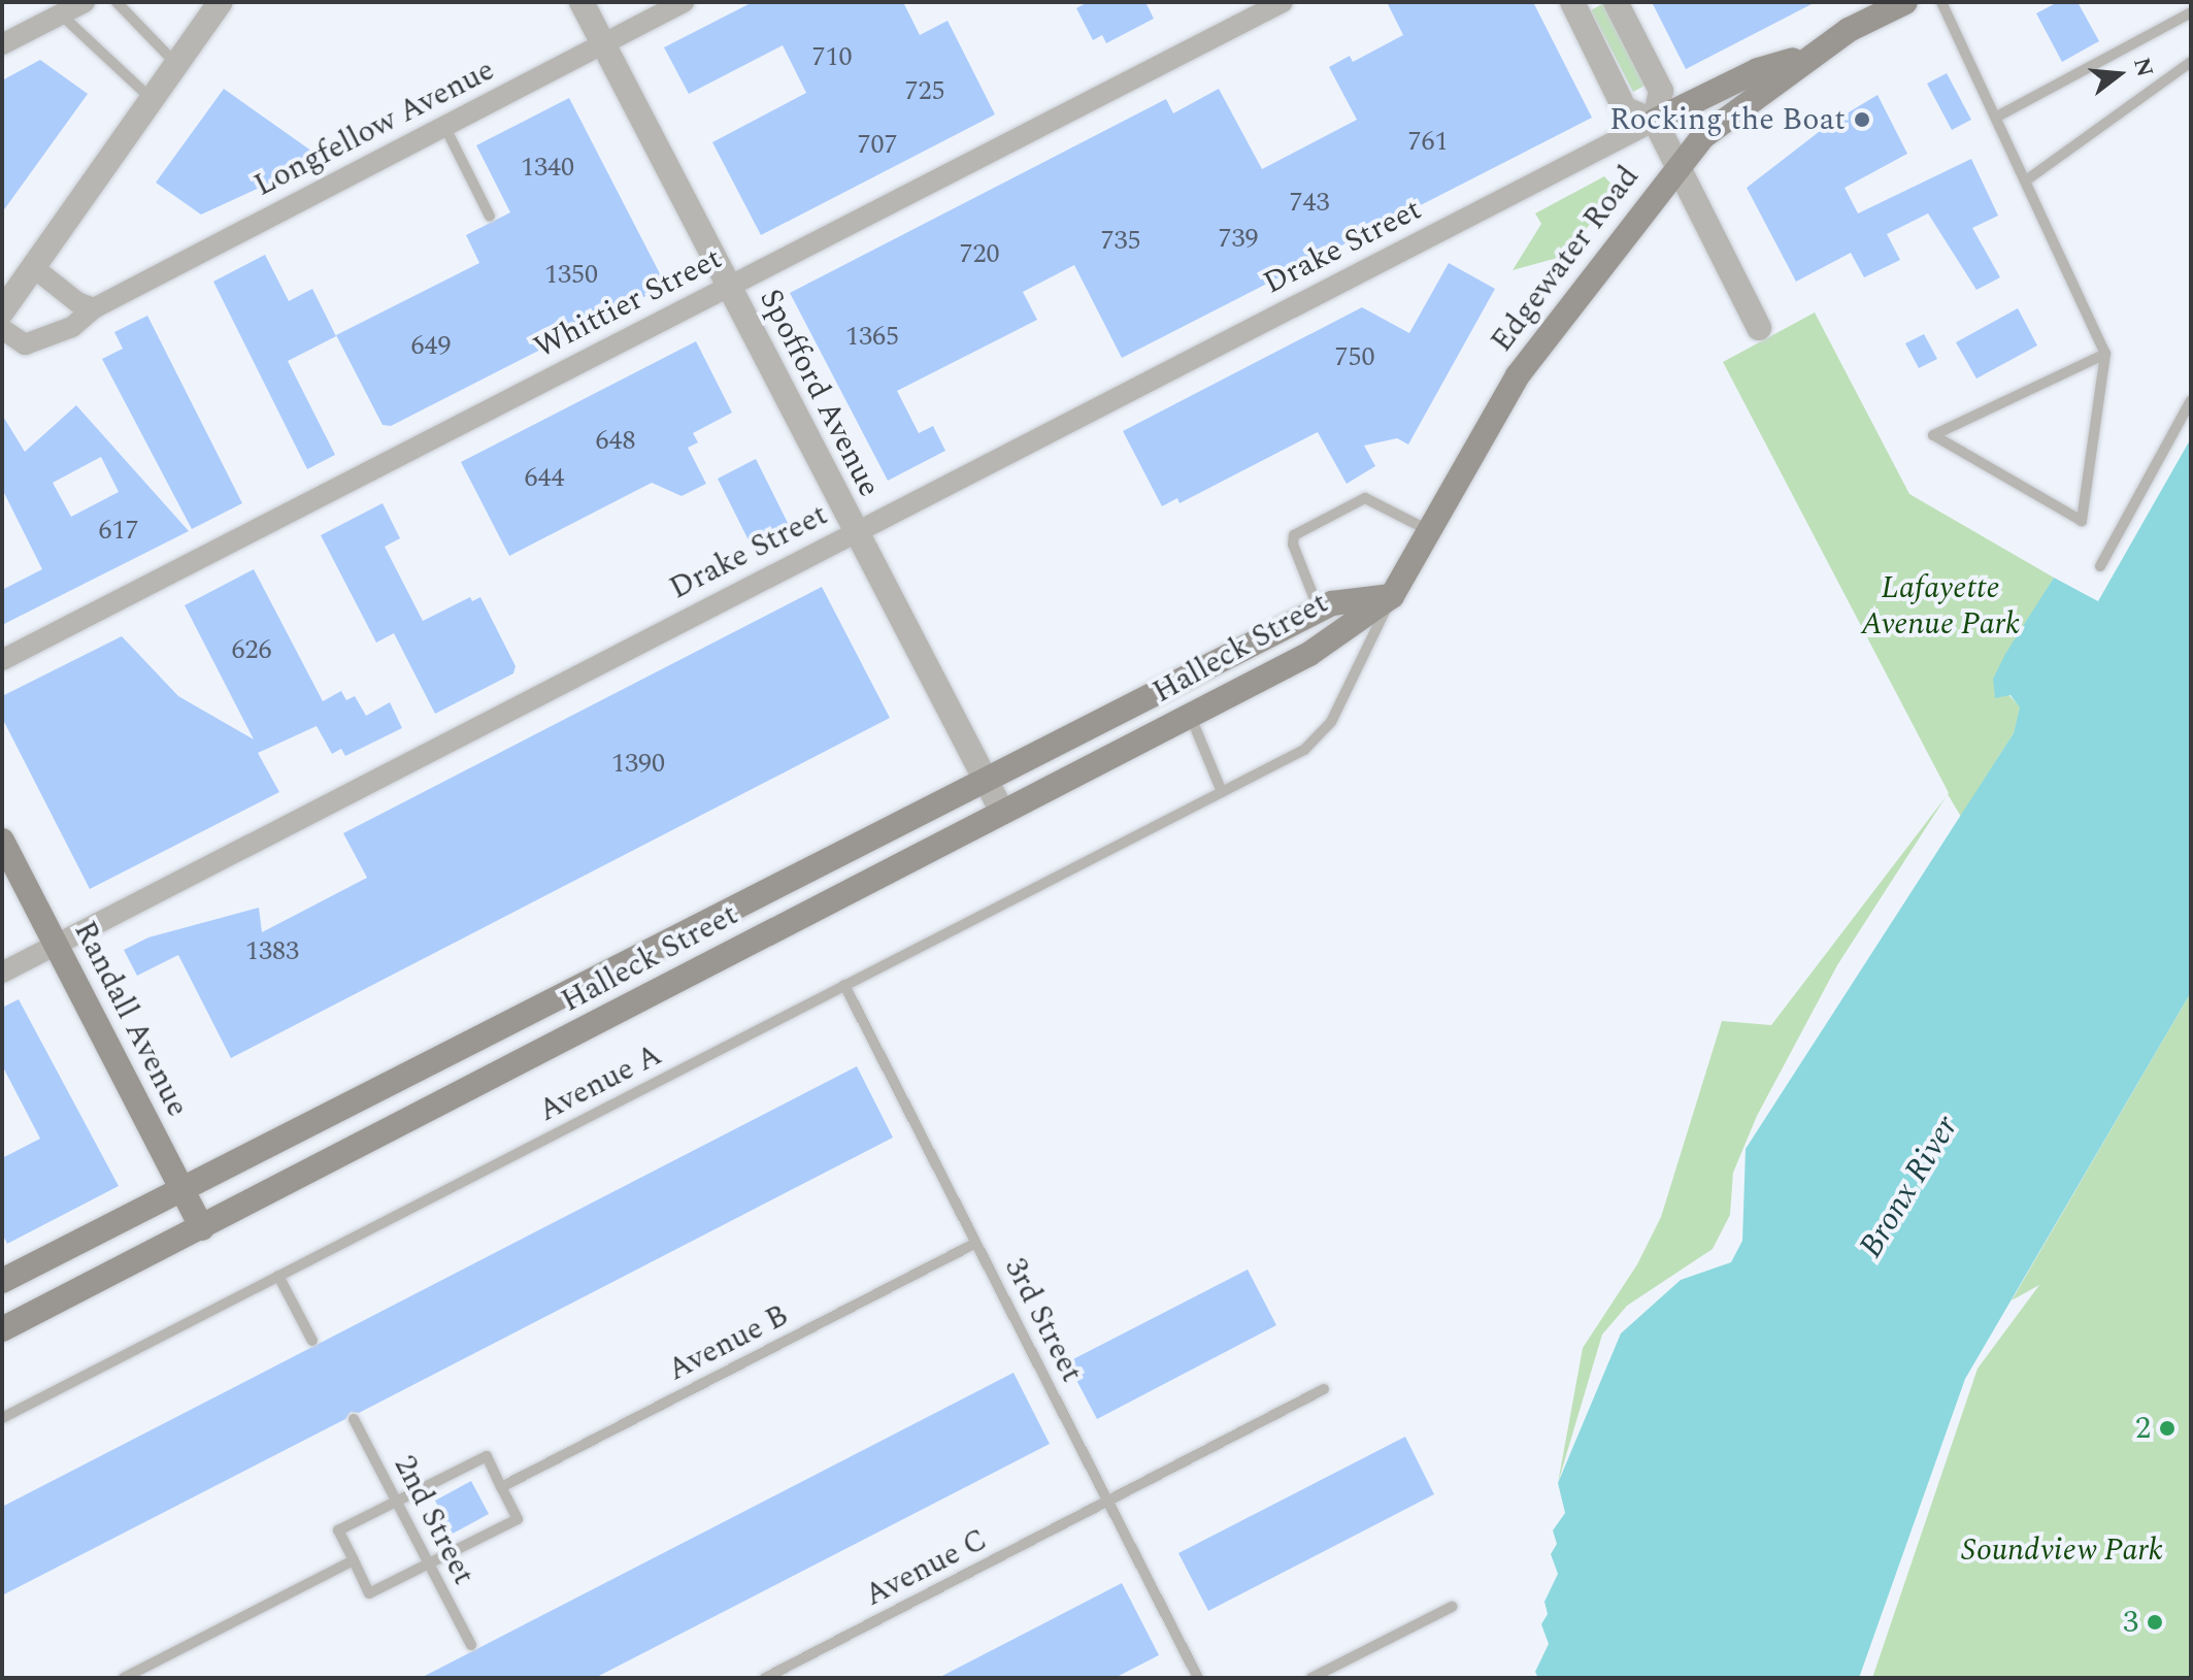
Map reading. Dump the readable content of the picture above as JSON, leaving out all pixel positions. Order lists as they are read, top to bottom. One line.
{"streets":{"main road":["Edgewater Road","Halleck Street","Randall Avenue"],"street":["Longfellow Avenue","Drake Street","Whittier Street","Spofford Avenue"],"lane":["Avenue A","3rd Street","Avenue B","2nd Street","Avenue C"]},"crossings":[["Longfellow Avenue","Spofford Avenue"],["Drake Street","Spofford Avenue"],["Drake Street","Randall Avenue"],["Edgewater Road","Halleck Street"],["Edgewater Road","Avenue A"],["Whittier Street","Spofford Avenue"],["Spofford Avenue","Halleck Street"],["Halleck Street","Randall Avenue"],["Halleck Street","Avenue A"],["Avenue A","3rd Street"],["3rd Street","Avenue B"],["3rd Street","Avenue C"]],"water":["Bronx River"],"parks":["Lafayette Avenue Park","Soundview Park"],"places":["Rocking the Boat","2","3"],"house_numbers":["710","725","761","707","1340","743","739","735","720","1350","1365","649","750","648","644","617","626","1390","1383"],"north":"right"}
